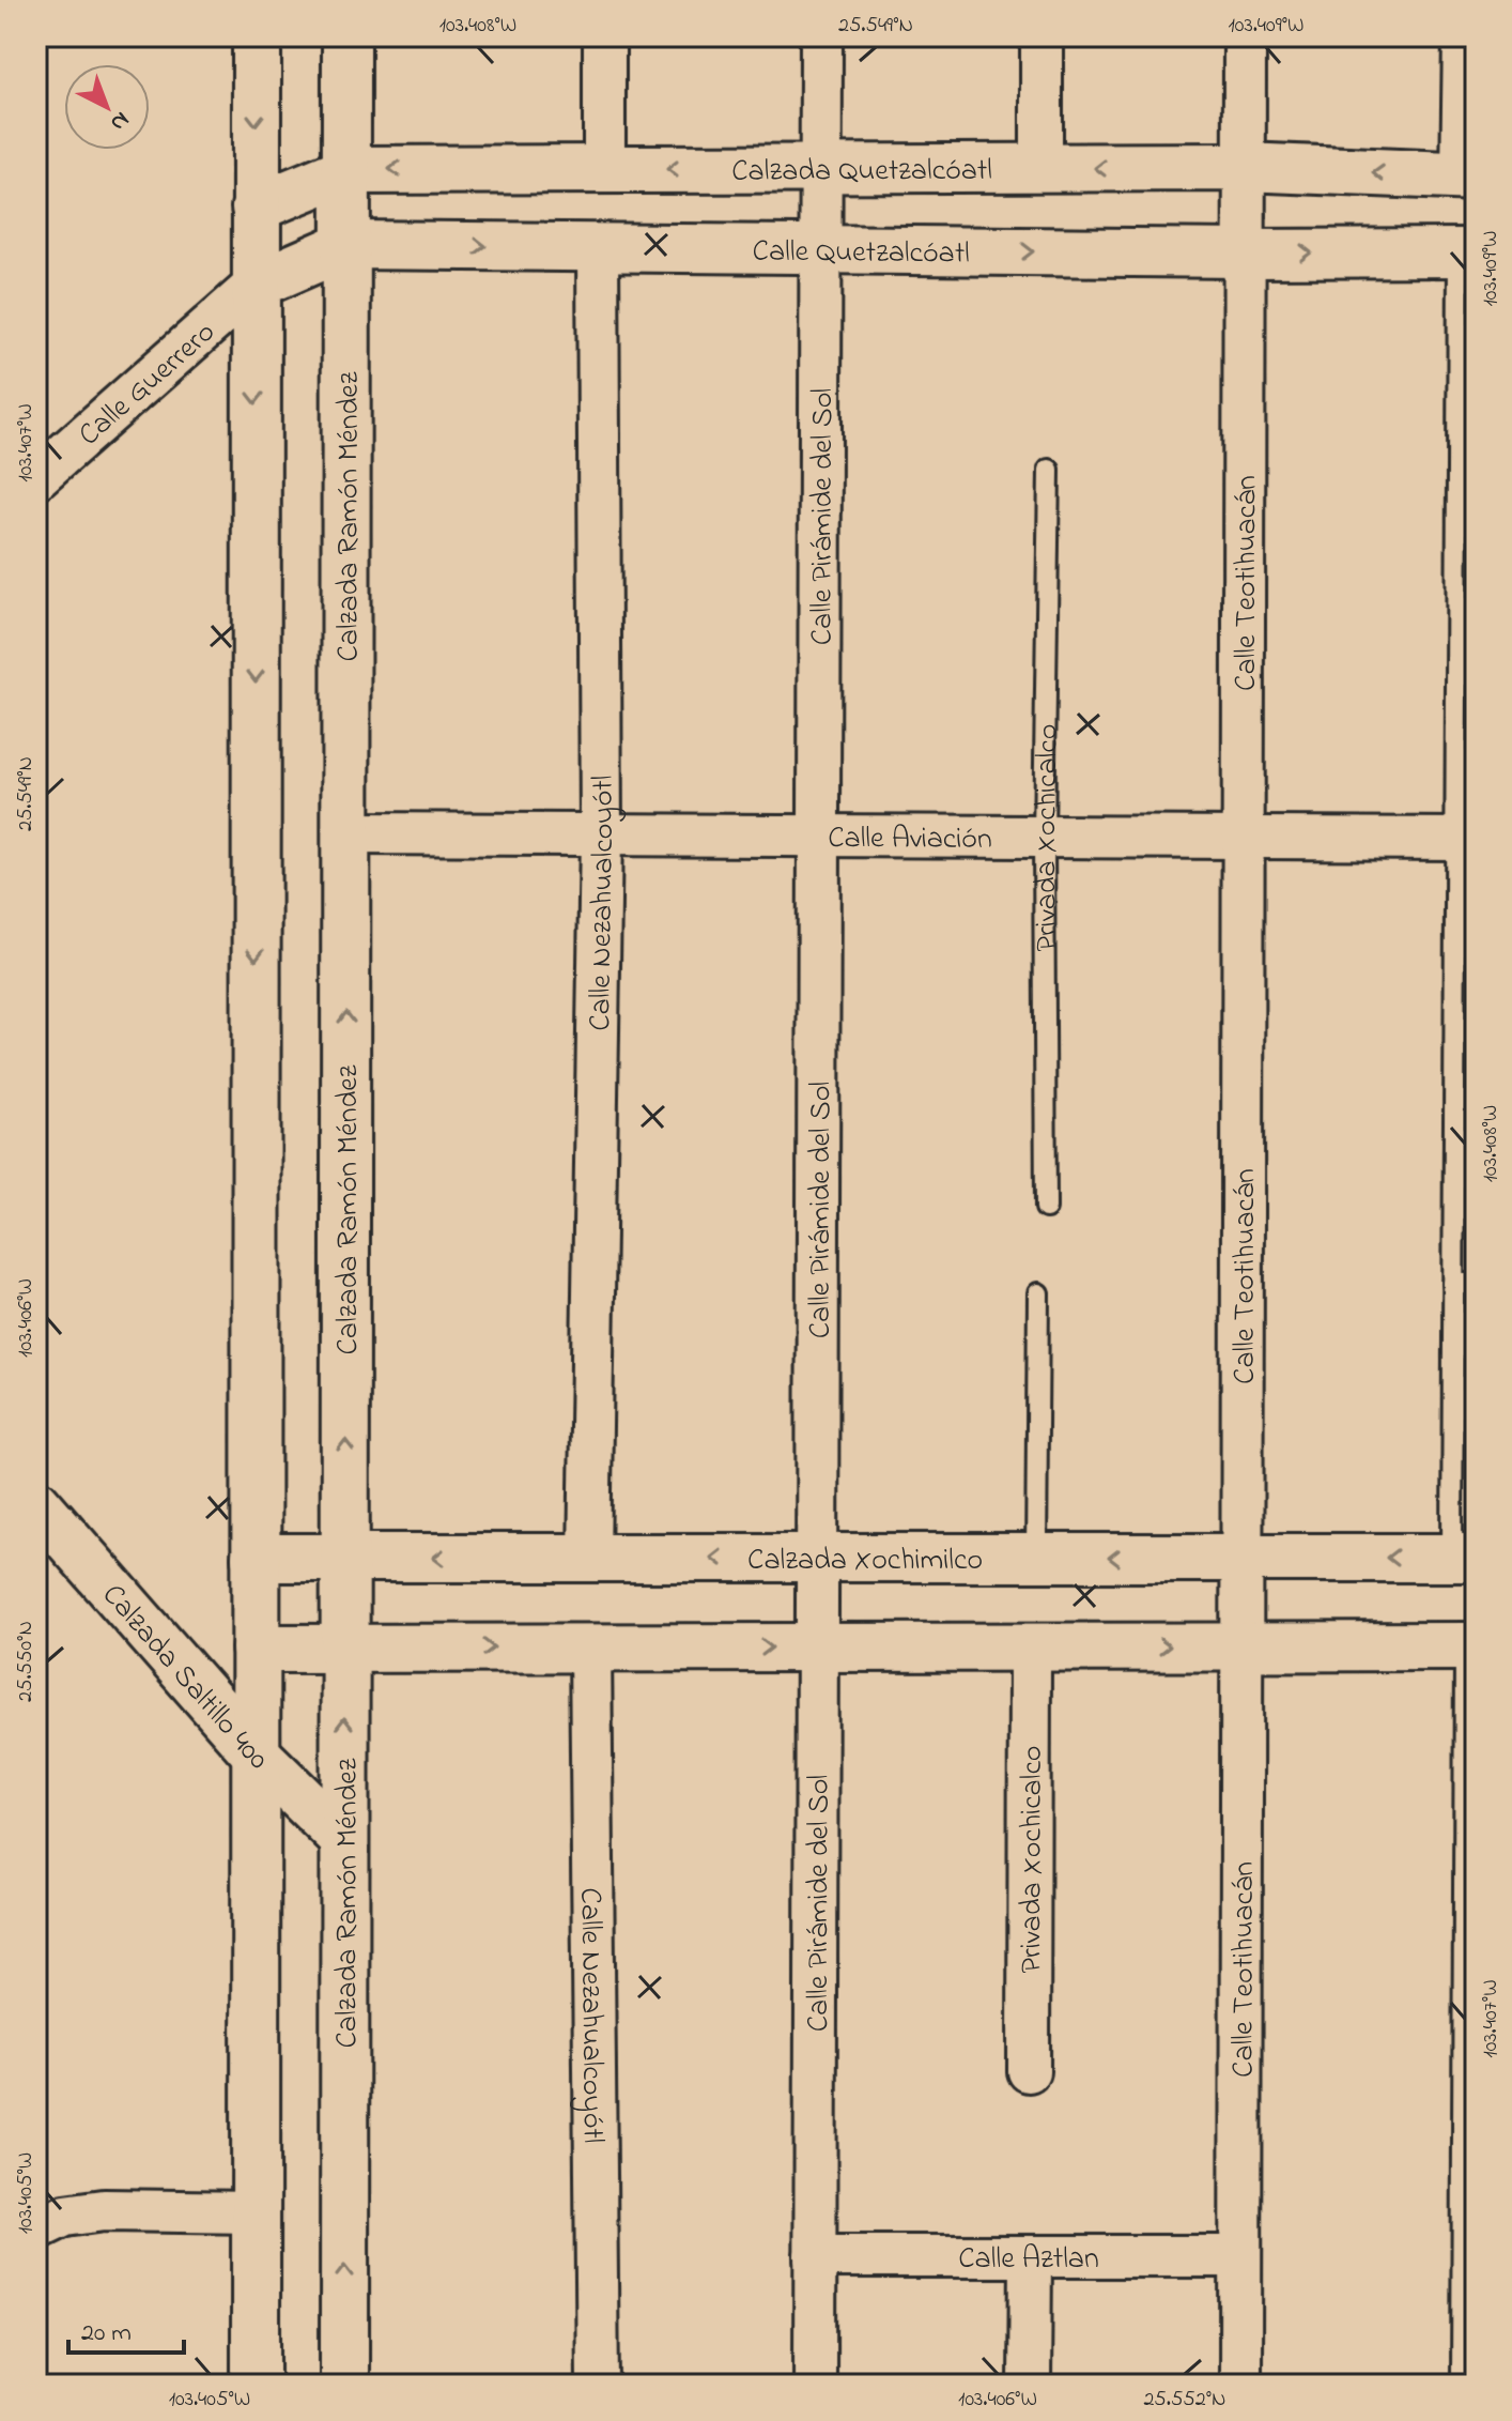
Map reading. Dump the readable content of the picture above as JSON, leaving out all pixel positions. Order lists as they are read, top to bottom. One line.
{"streets":{"street":["Calzada Quetzalcóatl","Calle Quetzalcóatl","Calle Guerrero","Calle Pirámide del Sol","Calzada Ramón Méndez","Calle Teotihuacán","Calle Aviación","Privada Xochicalco","Calle Nezahualcoyótl","Calzada Xochimilco","Calzada Saltillo 400","Calle Aztlan"]},"crossings":[["Calzada Quetzalcóatl","Calle Pirámide del Sol"],["Calzada Quetzalcóatl","Calzada Ramón Méndez"],["Calzada Quetzalcóatl","Calle Teotihuacán"],["Calle Quetzalcóatl","Calle Guerrero"],["Calle Quetzalcóatl","Calle Pirámide del Sol"],["Calle Quetzalcóatl","Calzada Ramón Méndez"],["Calle Quetzalcóatl","Calle Teotihuacán"],["Calle Quetzalcóatl","Calle Nezahualcoyótl"],["Calle Pirámide del Sol","Calle Aviación"],["Calle Pirámide del Sol","Calzada Xochimilco"],["Calle Pirámide del Sol","Calle Aztlan"],["Calzada Ramón Méndez","Calle Aviación"],["Calzada Ramón Méndez","Calzada Xochimilco"],["Calzada Ramón Méndez","Calzada Saltillo 400"],["Calle Teotihuacán","Calle Aviación"],["Calle Teotihuacán","Calzada Xochimilco"],["Calle Teotihuacán","Calle Aztlan"],["Calle Aviación","Privada Xochicalco"],["Calle Aviación","Calle Nezahualcoyótl"],["Calle Nezahualcoyótl","Calzada Xochimilco"]],"one_way":["Calzada Quetzalcóatl","Calle Quetzalcóatl"],"scale_bar":"20 m","north":"bottom right","coordinates":["103.408°W","25.549°N","103.409°W","103.407°W","103.406°W","25.550°N","103.405°W","25.552°N"]}
